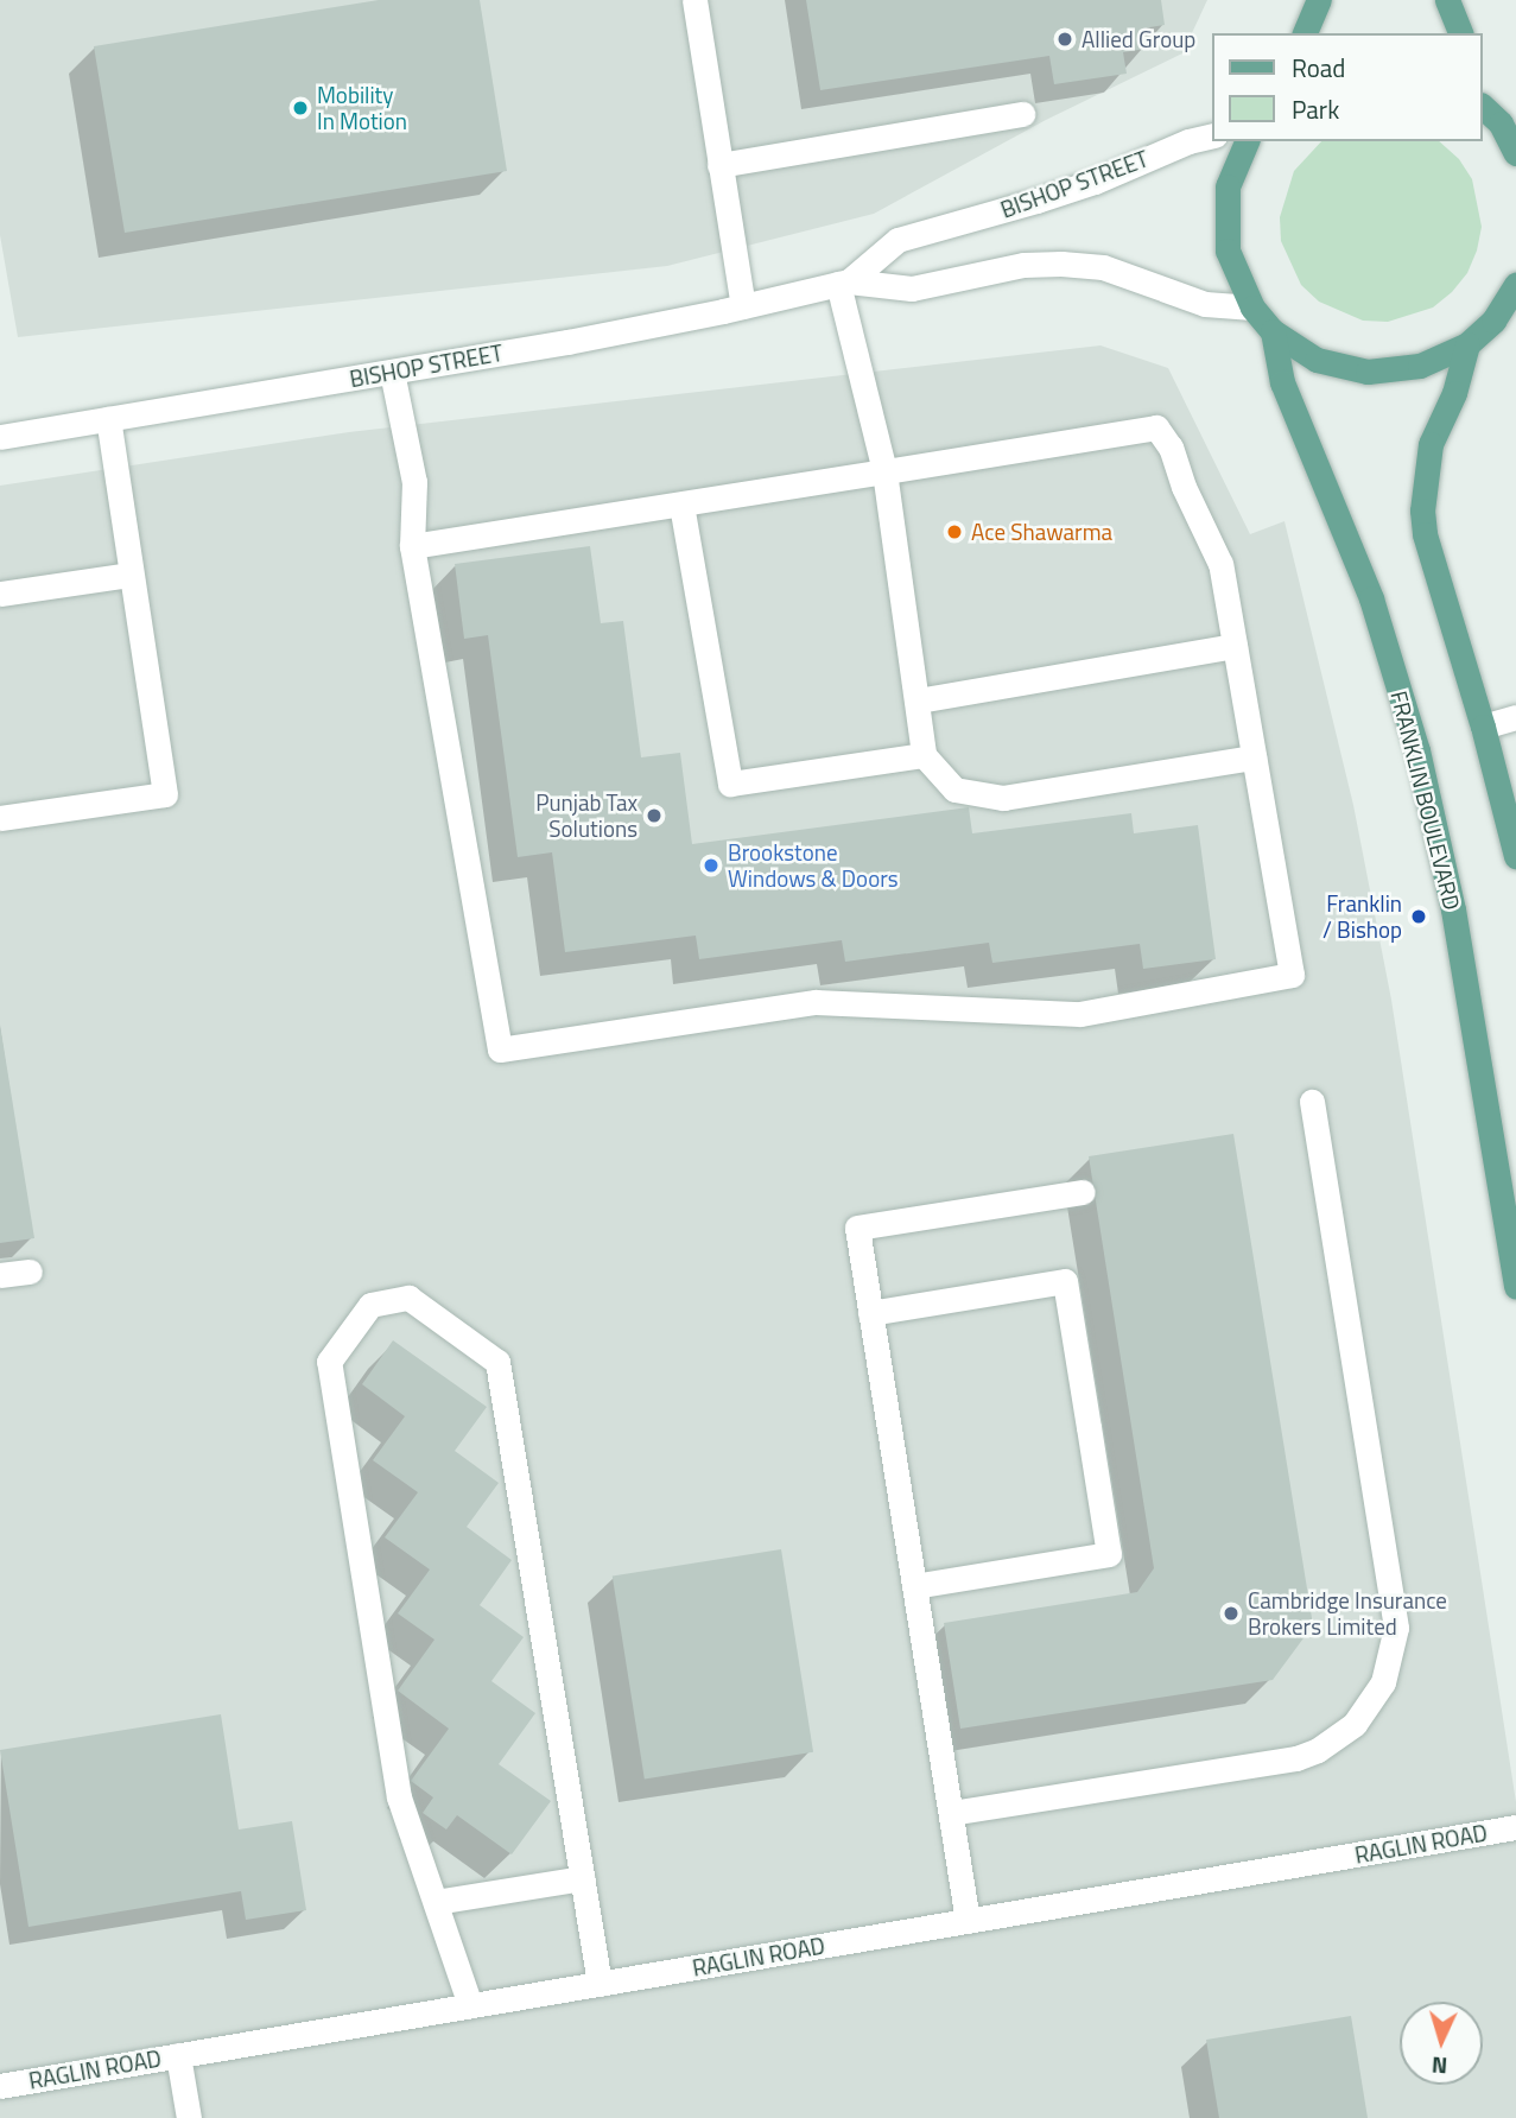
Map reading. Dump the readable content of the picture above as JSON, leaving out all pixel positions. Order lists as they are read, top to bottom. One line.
{"streets":{"main road":["FRANKLIN BOULEVARD"],"street":["BISHOP STREET","RAGLIN ROAD"]},"places":["Allied Group","Mobility In Motion","Ace Shawarma","Punjab Tax Solutions","Brookstone Windows & Doors","Franklin / Bishop","Cambridge Insurance Brokers Limited"],"legend":["Road","Park"],"north":"bottom"}
